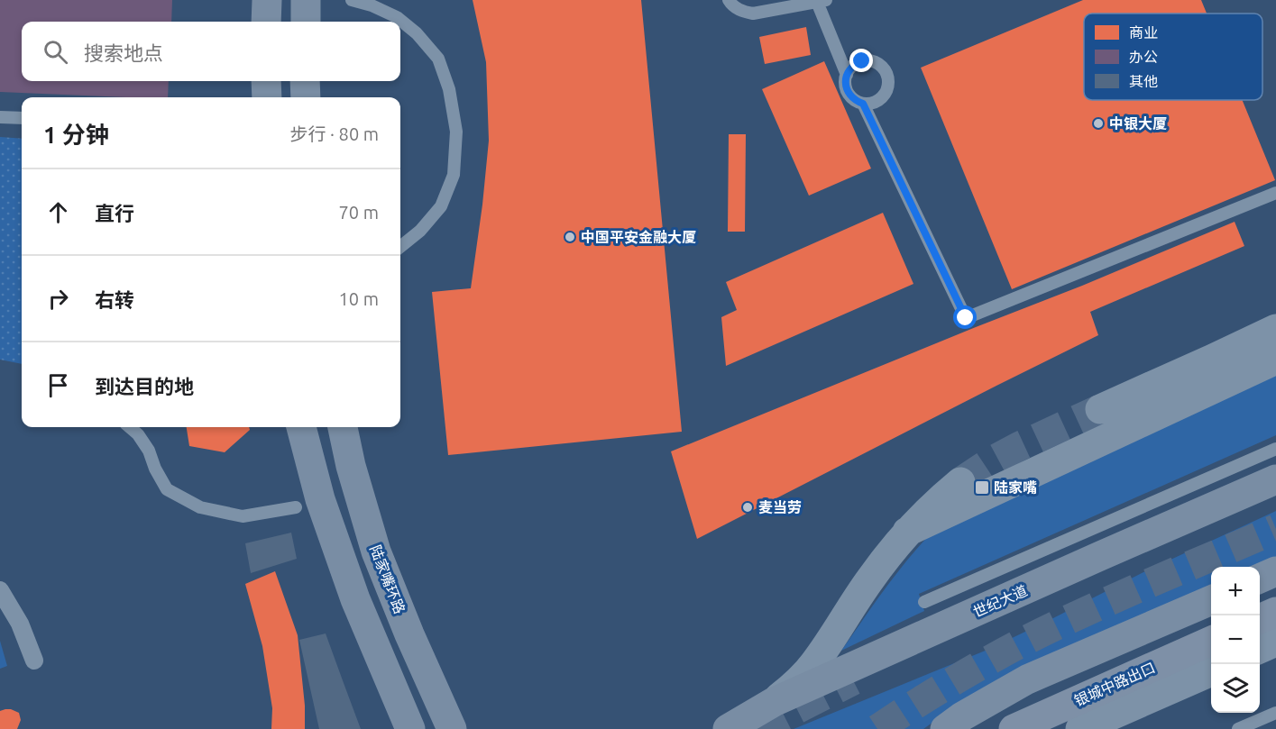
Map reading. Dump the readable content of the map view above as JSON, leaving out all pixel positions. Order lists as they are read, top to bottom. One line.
{"streets":{"highway":["银城中路出口"],"main road":["陆家嘴环路","世纪大道"]},"places":{"other":["中银大厦","中国平安金融大厦","麦当劳"],"transit":["陆家嘴"]},"legend":["商业","办公","其他"],"page":{"search":"搜索地点","heading":["1 分钟","步行 · 80 m"],"list":[["直行","70 m"],["右转","10 m"],"到达目的地"],"map_buttons":["+","−"]}}
